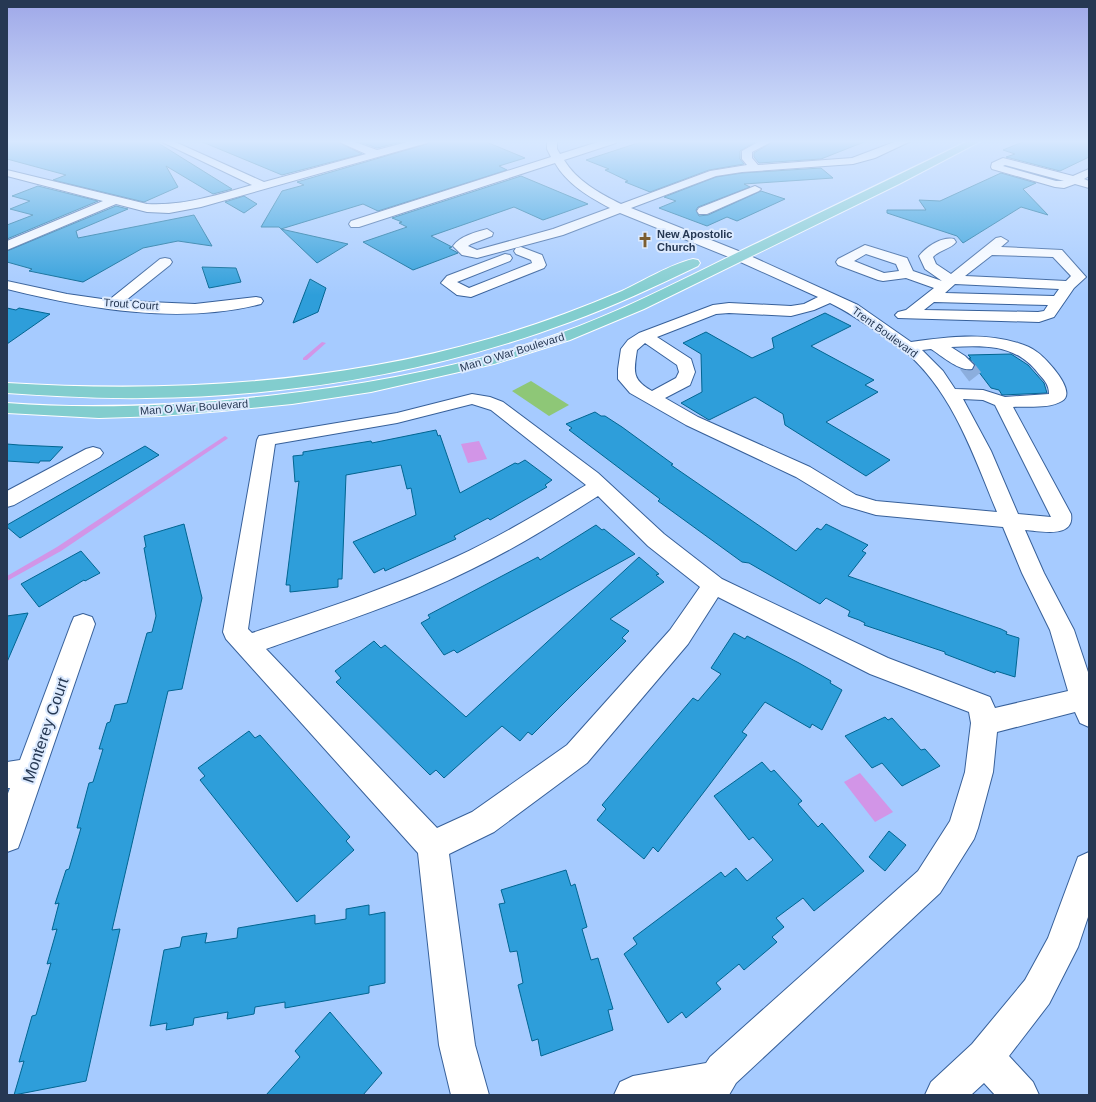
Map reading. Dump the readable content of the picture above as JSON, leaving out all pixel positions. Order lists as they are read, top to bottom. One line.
{"streets":{"main road":["Man O War Boulevard"],"street":["Trout Court","Trent Boulevard","Monterey Court"]},"crossings":[["Trent Boulevard","Man O War Boulevard"]],"places":{"church":["New Apostolic Church"]}}
